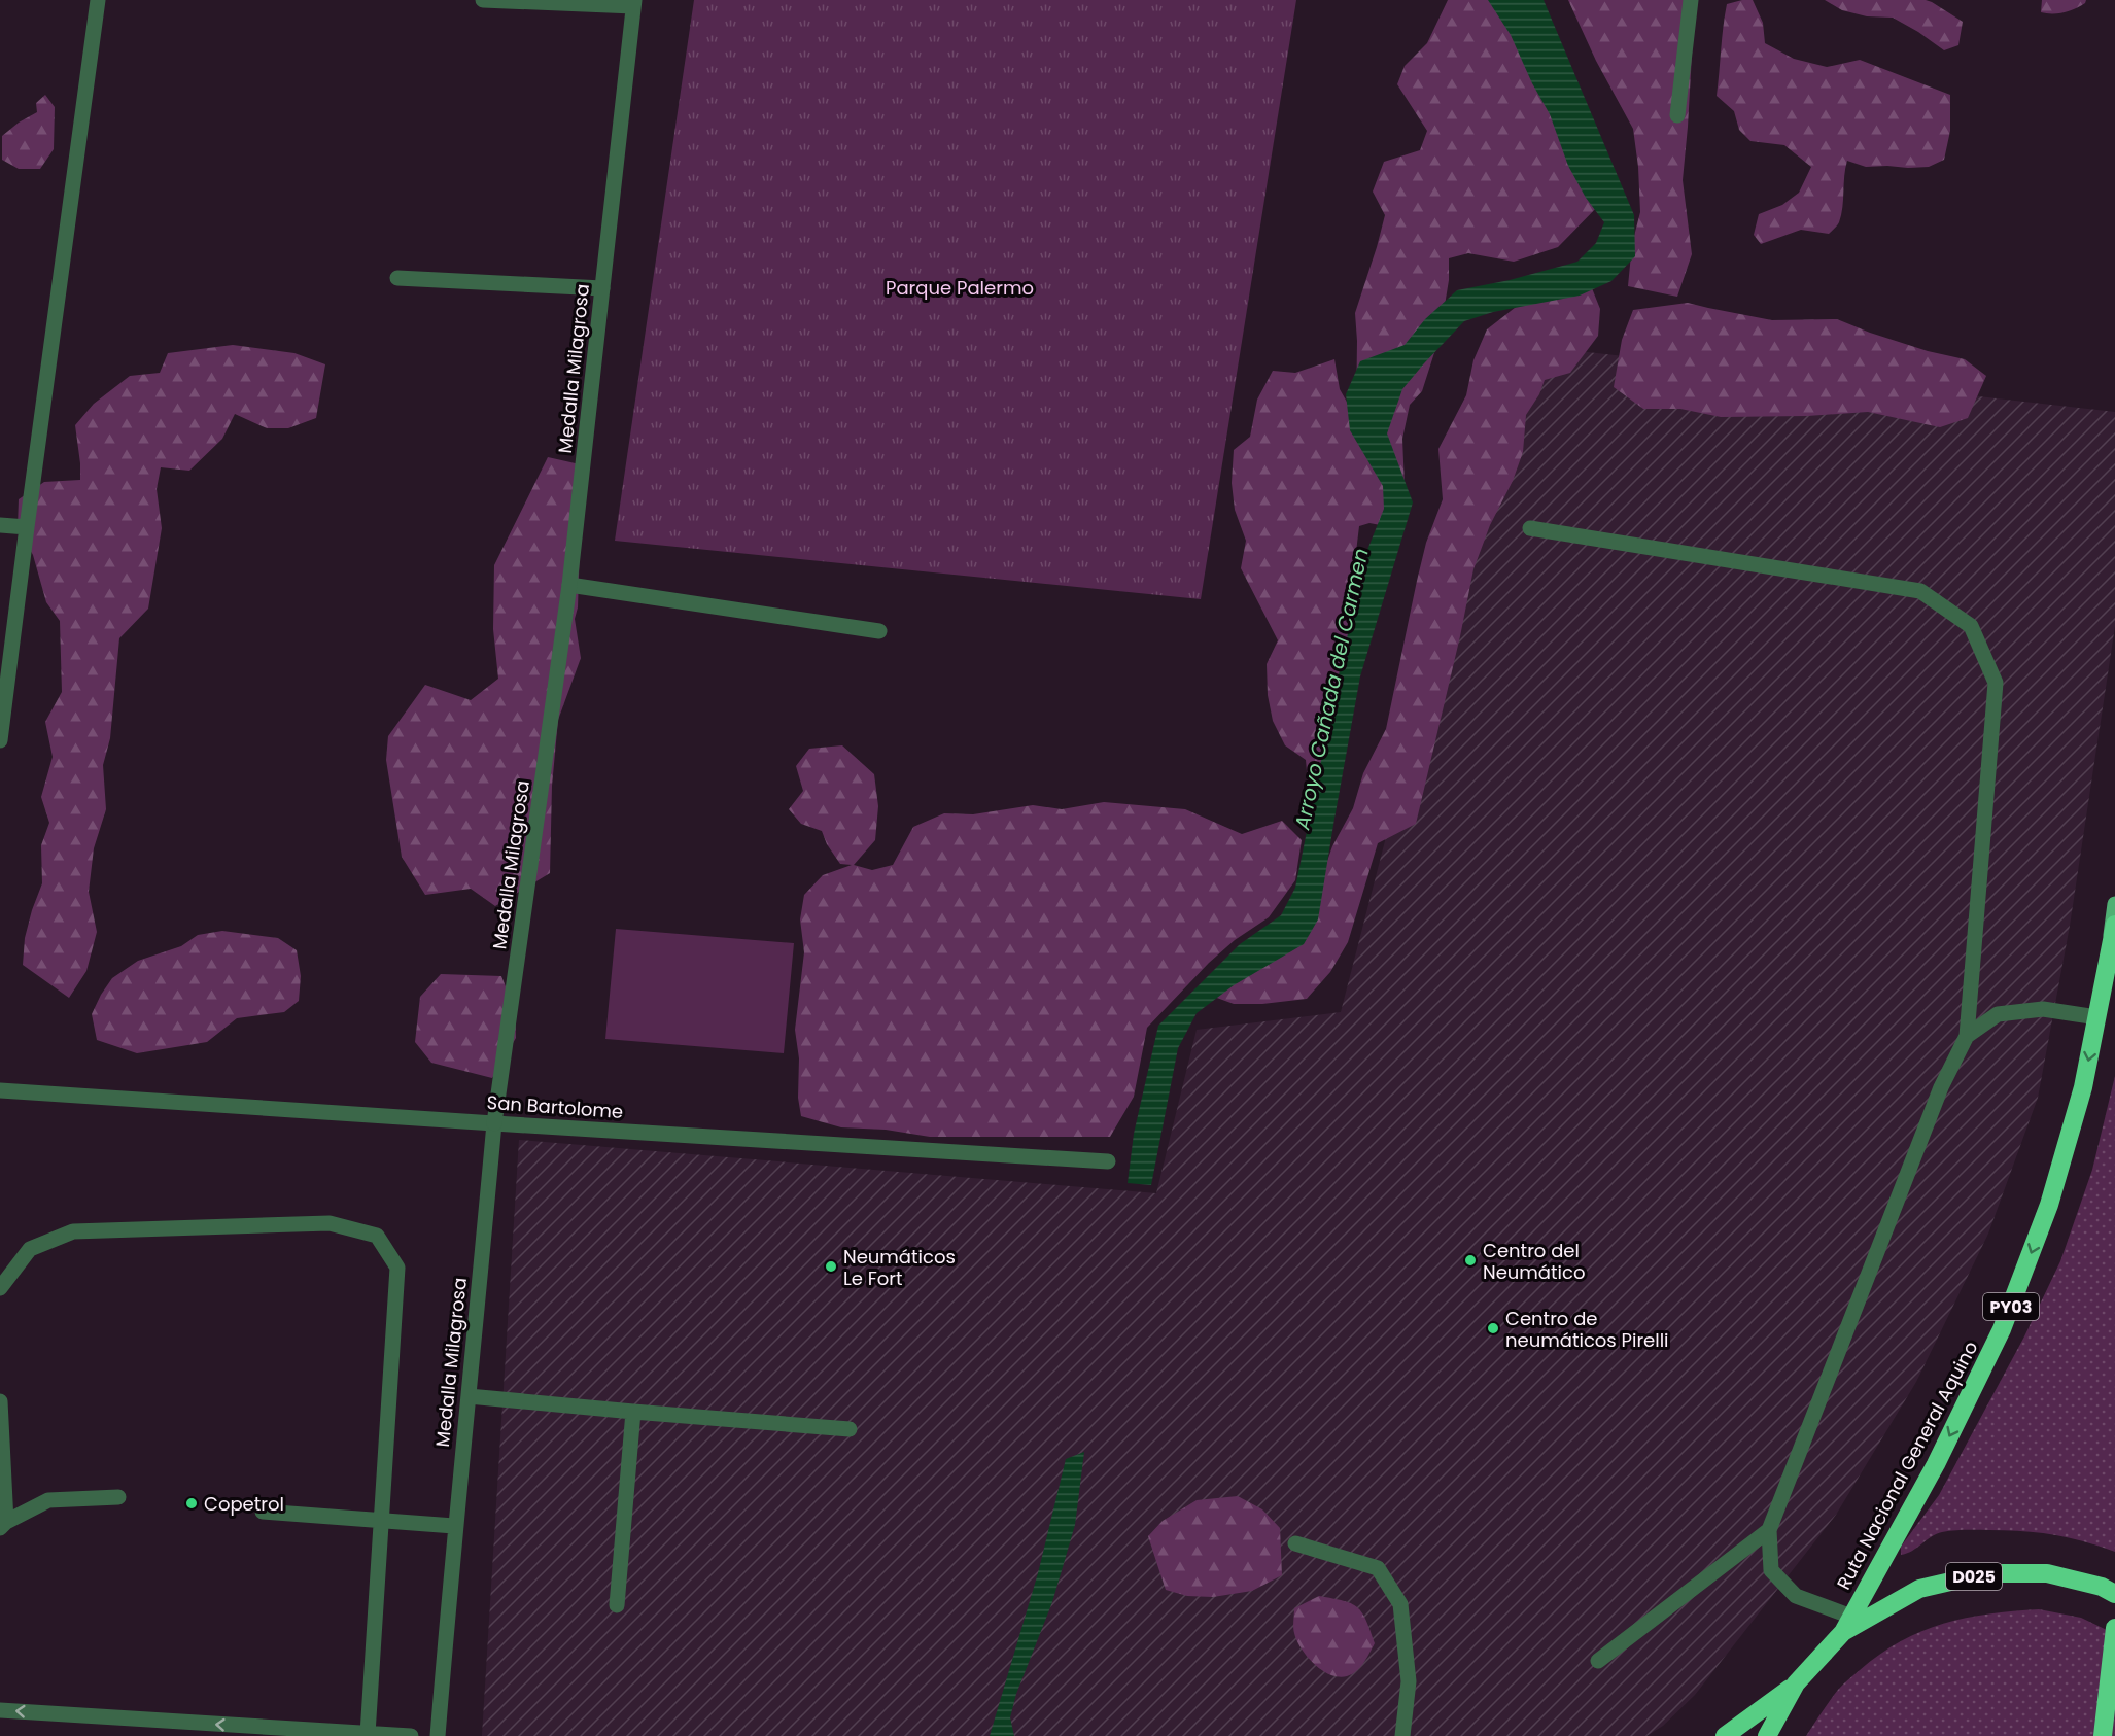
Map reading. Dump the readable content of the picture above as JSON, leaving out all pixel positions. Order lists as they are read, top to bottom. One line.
{"streets":{"highway":["PY03","Ruta Nacional General Aquino","D025"],"street":["Medalla Milagrosa","San Bartolome"]},"crossings":[["Medalla Milagrosa","San Bartolome"],["PY03","Ruta Nacional General Aquino"],["Ruta Nacional General Aquino","D025"]],"one_way":["Ruta Nacional General Aquino"],"water":["Arroyo Cañada del Carmen"],"parks":["Parque Palermo"],"places":["Centro del Neumático","Neumáticos Le Fort","Centro de neumáticos Pirelli","Copetrol"]}
